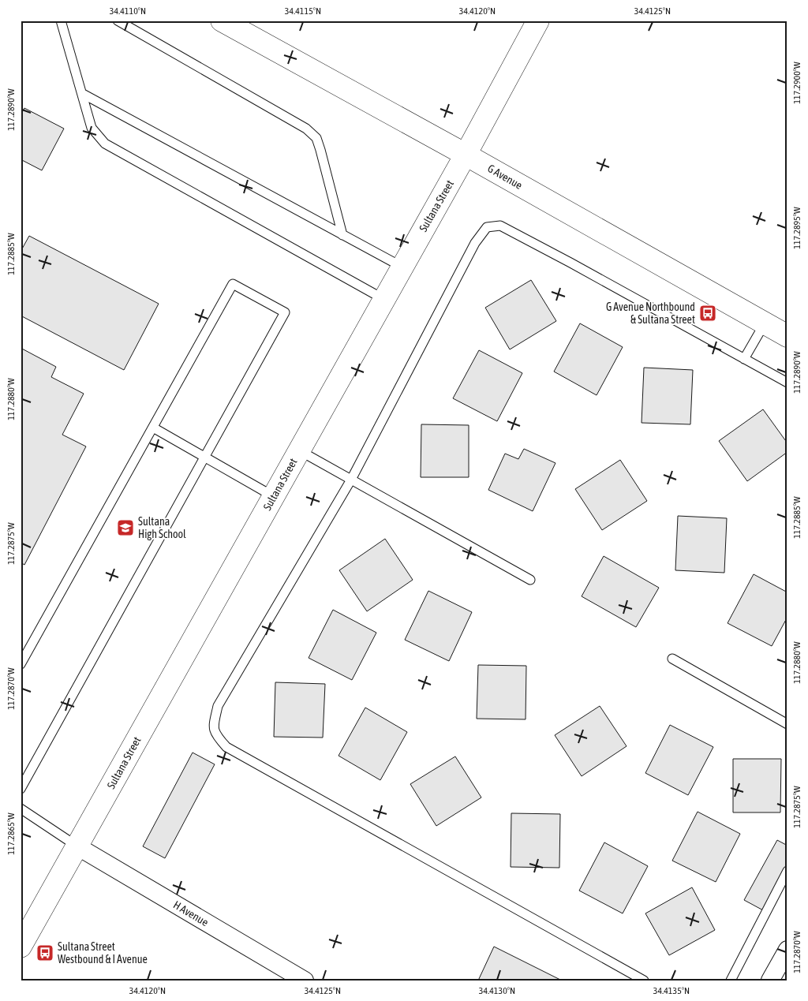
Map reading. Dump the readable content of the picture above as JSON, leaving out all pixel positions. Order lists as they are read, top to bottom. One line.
{"streets":{"street":["G Avenue","Sultana Street","H Avenue"]},"crossings":[["G Avenue","Sultana Street"],["Sultana Street","H Avenue"]],"places":{"bus stop":["G Avenue Northbound & Sultana Street","Sultana Street Westbound & I Avenue"],"school or university":["Sultana High School"]},"coordinates":["34.4110°N","34.4115°N","34.4120°N","34.4125°N","117.2900°W","117.2890°W","117.2895°W","117.2885°W","117.2880°W","117.2875°W","117.2870°W","117.2865°W","34.4130°N","34.4135°N"]}
